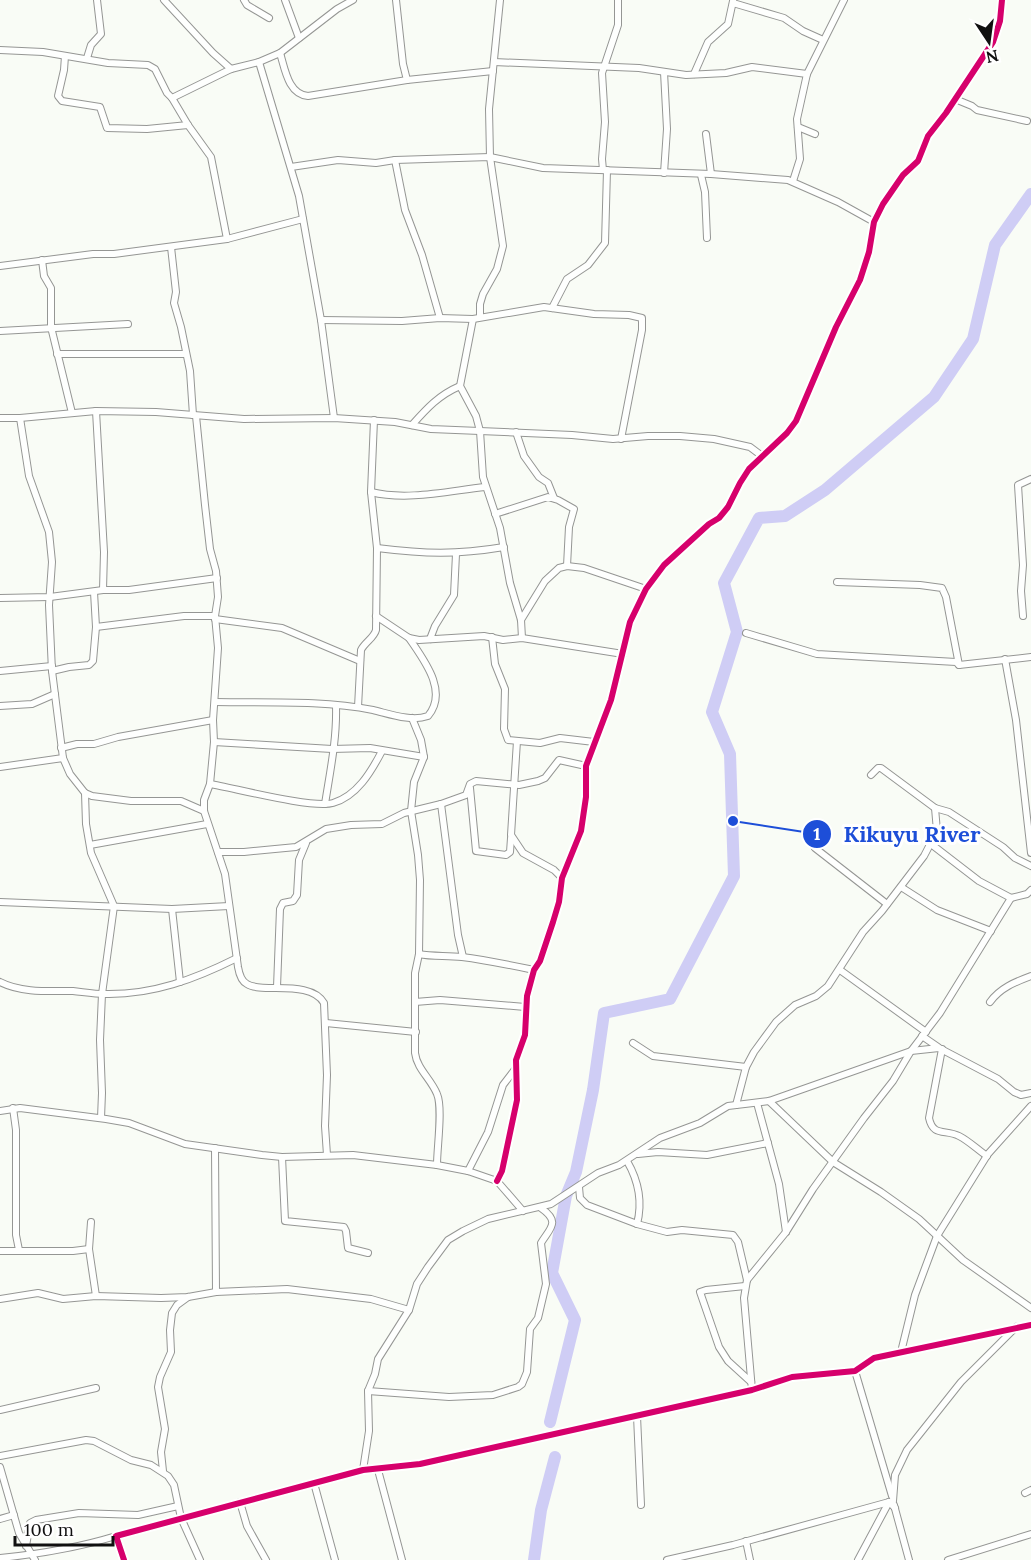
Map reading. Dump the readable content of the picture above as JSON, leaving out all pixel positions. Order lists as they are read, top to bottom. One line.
{"places":["Kikuyu River"],"scale_bar":"100 m","north":"bottom"}
